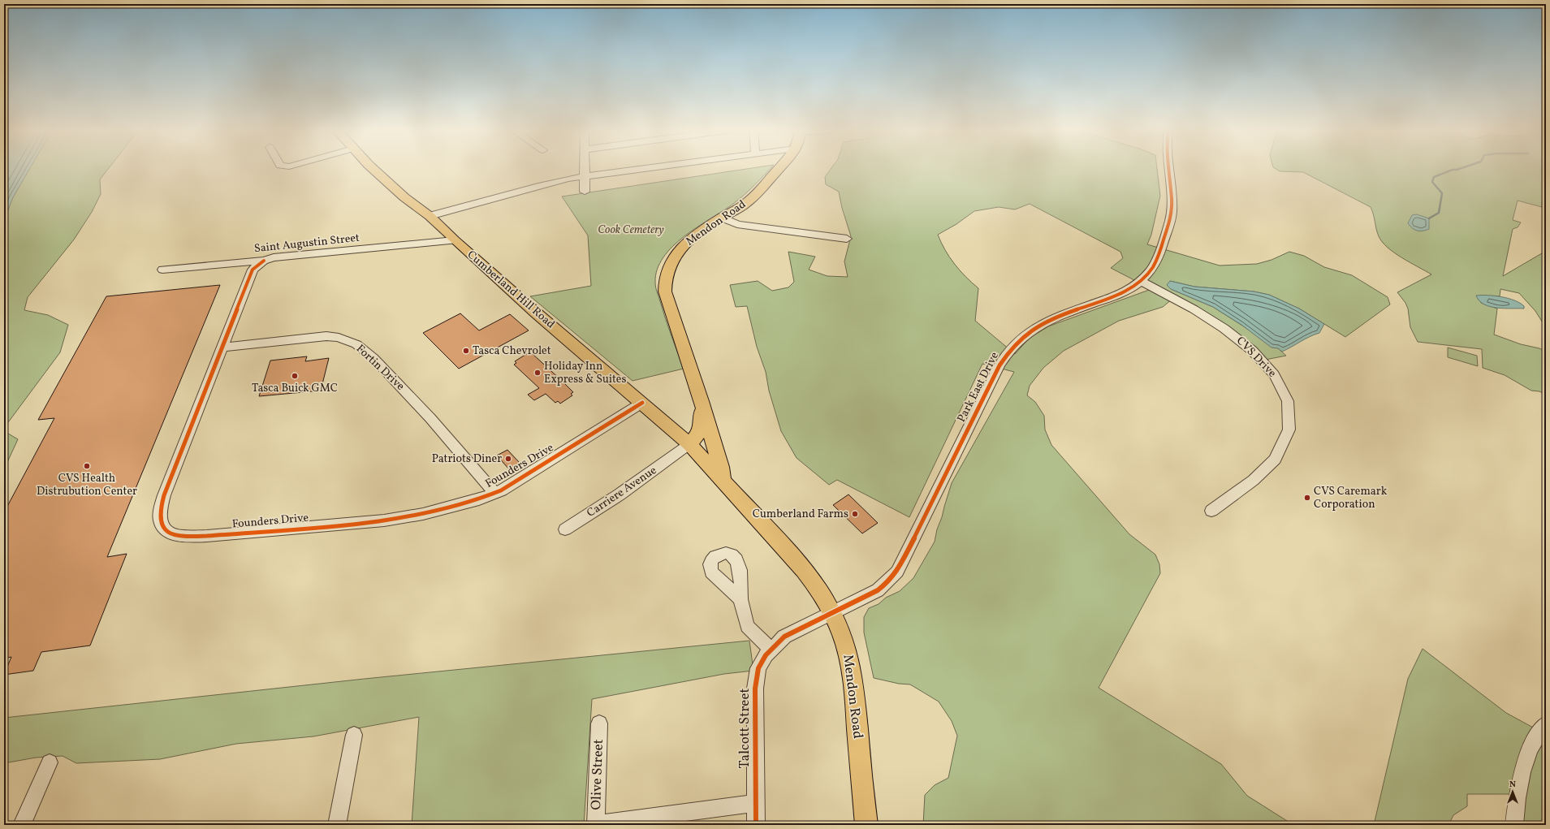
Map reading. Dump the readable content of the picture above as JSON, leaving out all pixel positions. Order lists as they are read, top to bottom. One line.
{"streets":{"main road":["Mendon Road","Cumberland Hill Road"],"street":["Saint Augustin Street","CVS Drive","Fortin Drive","Park East Drive","Founders Drive","Carriere Avenue","Talcott Street","Olive Street"]},"crossings":[["Mendon Road","Cumberland Hill Road"],["Mendon Road","Park East Drive"],["Mendon Road","Carriere Avenue"],["Mendon Road","Talcott Street"],["Saint Augustin Street","Cumberland Hill Road"],["Saint Augustin Street","Founders Drive"],["Cumberland Hill Road","Founders Drive"],["Cumberland Hill Road","Carriere Avenue"],["CVS Drive","Park East Drive"],["Fortin Drive","Founders Drive"],["Park East Drive","Talcott Street"]],"parks":["Cook Cemetery"],"places":["Tasca Chevrolet","Holiday Inn Express & Suites","Tasca Buick GMC","Patriots Diner","CVS Health Distrubution Center","CVS Caremark Corporation","Cumberland Farms"],"north":"top"}
